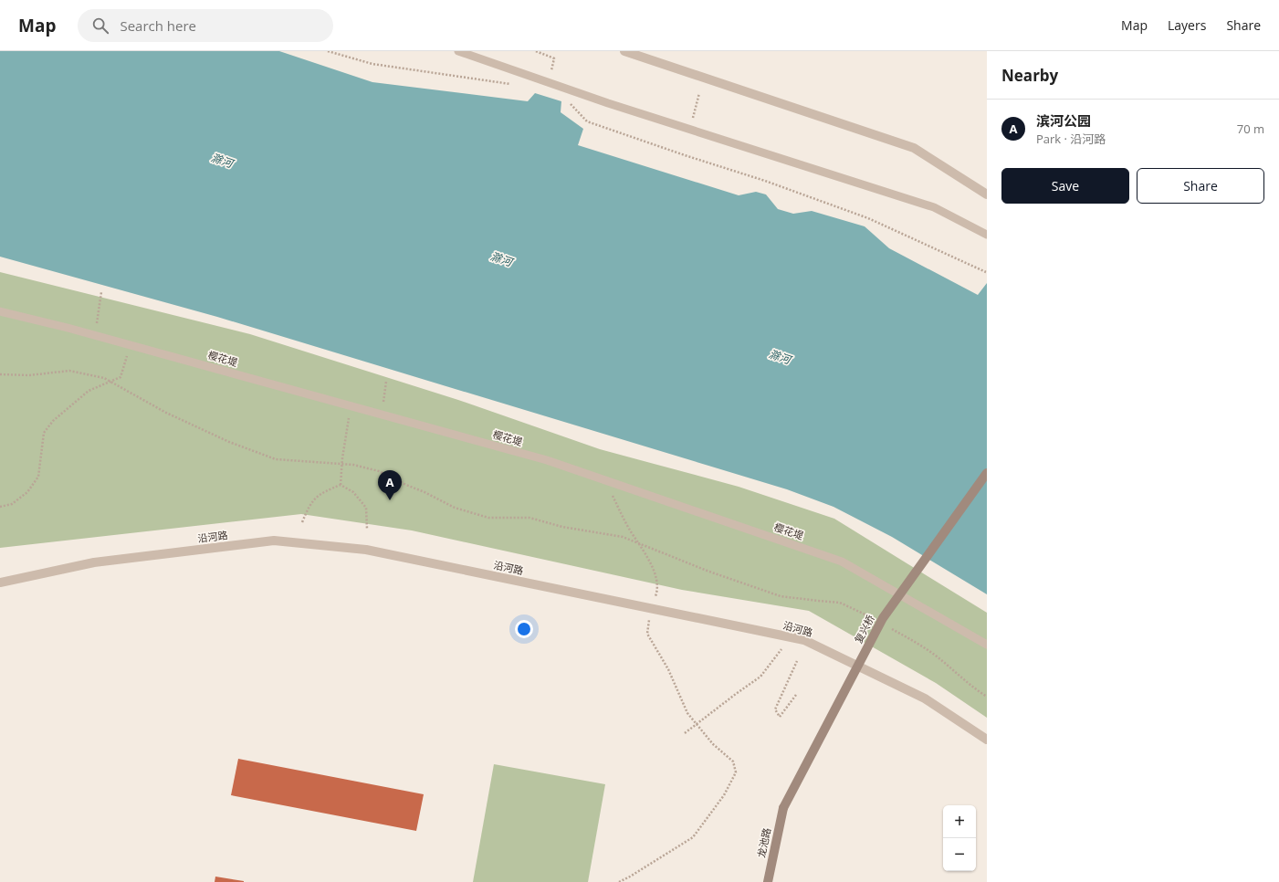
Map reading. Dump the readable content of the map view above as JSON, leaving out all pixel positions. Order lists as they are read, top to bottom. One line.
{"streets":{"main road":["复兴桥","龙池路"],"street":["沿河路"],"lane":["樱花堤"]},"crossings":[["复兴桥","龙池路"]],"water":["滁河"],"page":{"header":"Map","search":"Search here","nav":["Map","Layers","Share"],"heading":"Nearby","list":[{"mark":"A","name":"滨河公园","note":"Park · 沿河路","value":"70 m"}],"buttons":["Save","Share"],"pins":"A","map_buttons":["+","−"]}}
